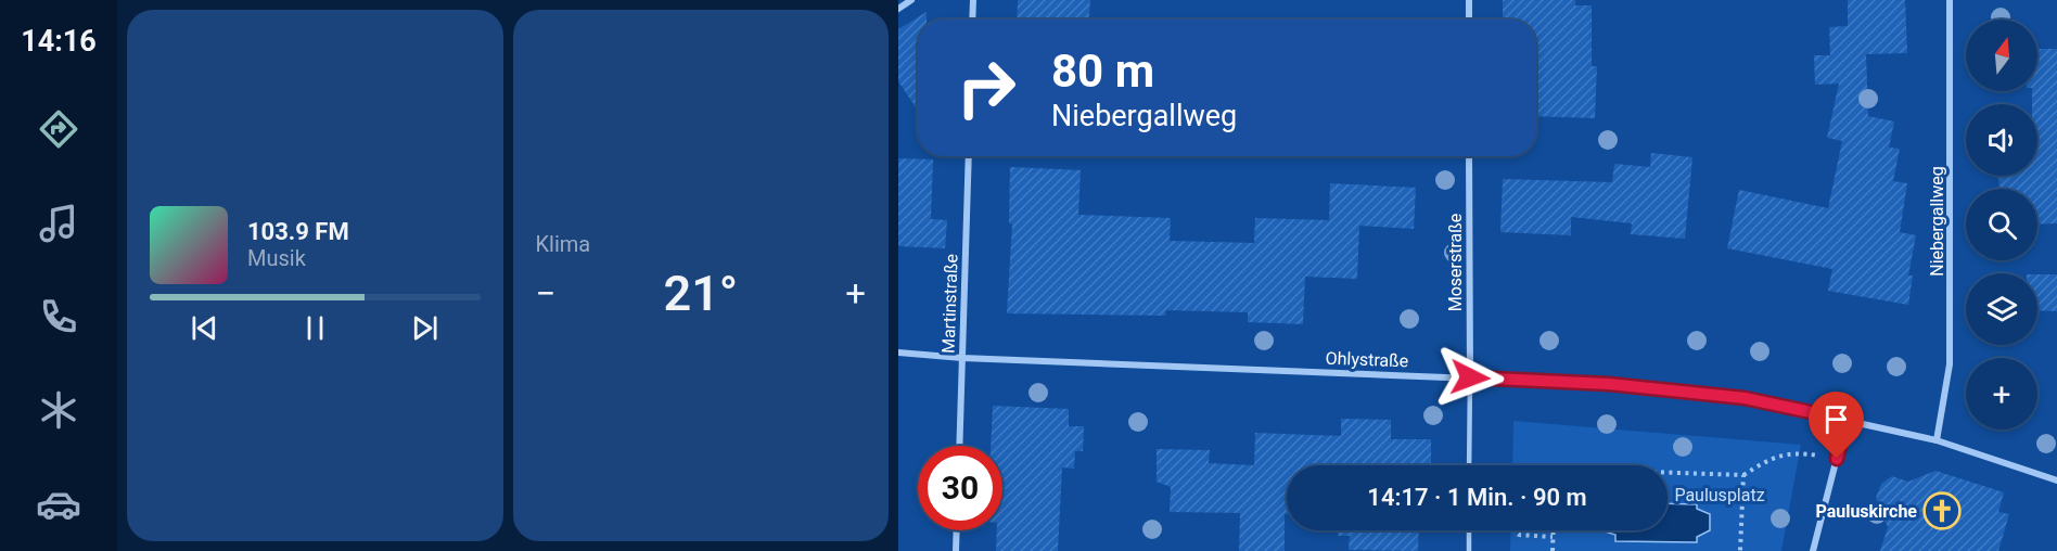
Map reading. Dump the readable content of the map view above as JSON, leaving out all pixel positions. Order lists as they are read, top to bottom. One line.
{"streets":{"street":["Niebergallweg","Moserstraße","Martinstraße","Ohlystraße"]},"crossings":[["Niebergallweg","Ohlystraße"],["Moserstraße","Ohlystraße"],["Martinstraße","Ohlystraße"]],"parks":["Paulusplatz"],"places":{"church":["Pauluskirche"]},"north":"top","page":{"tabs":"14:16","tile":"Klima","map_buttons":"+","turn":["80 m","Niebergallweg"],"song":["103.9 FM","Musik"],"heat":["−","21°","+"],"limit":"30","trip":"14:17 · 1 Min. · 90 m"}}
